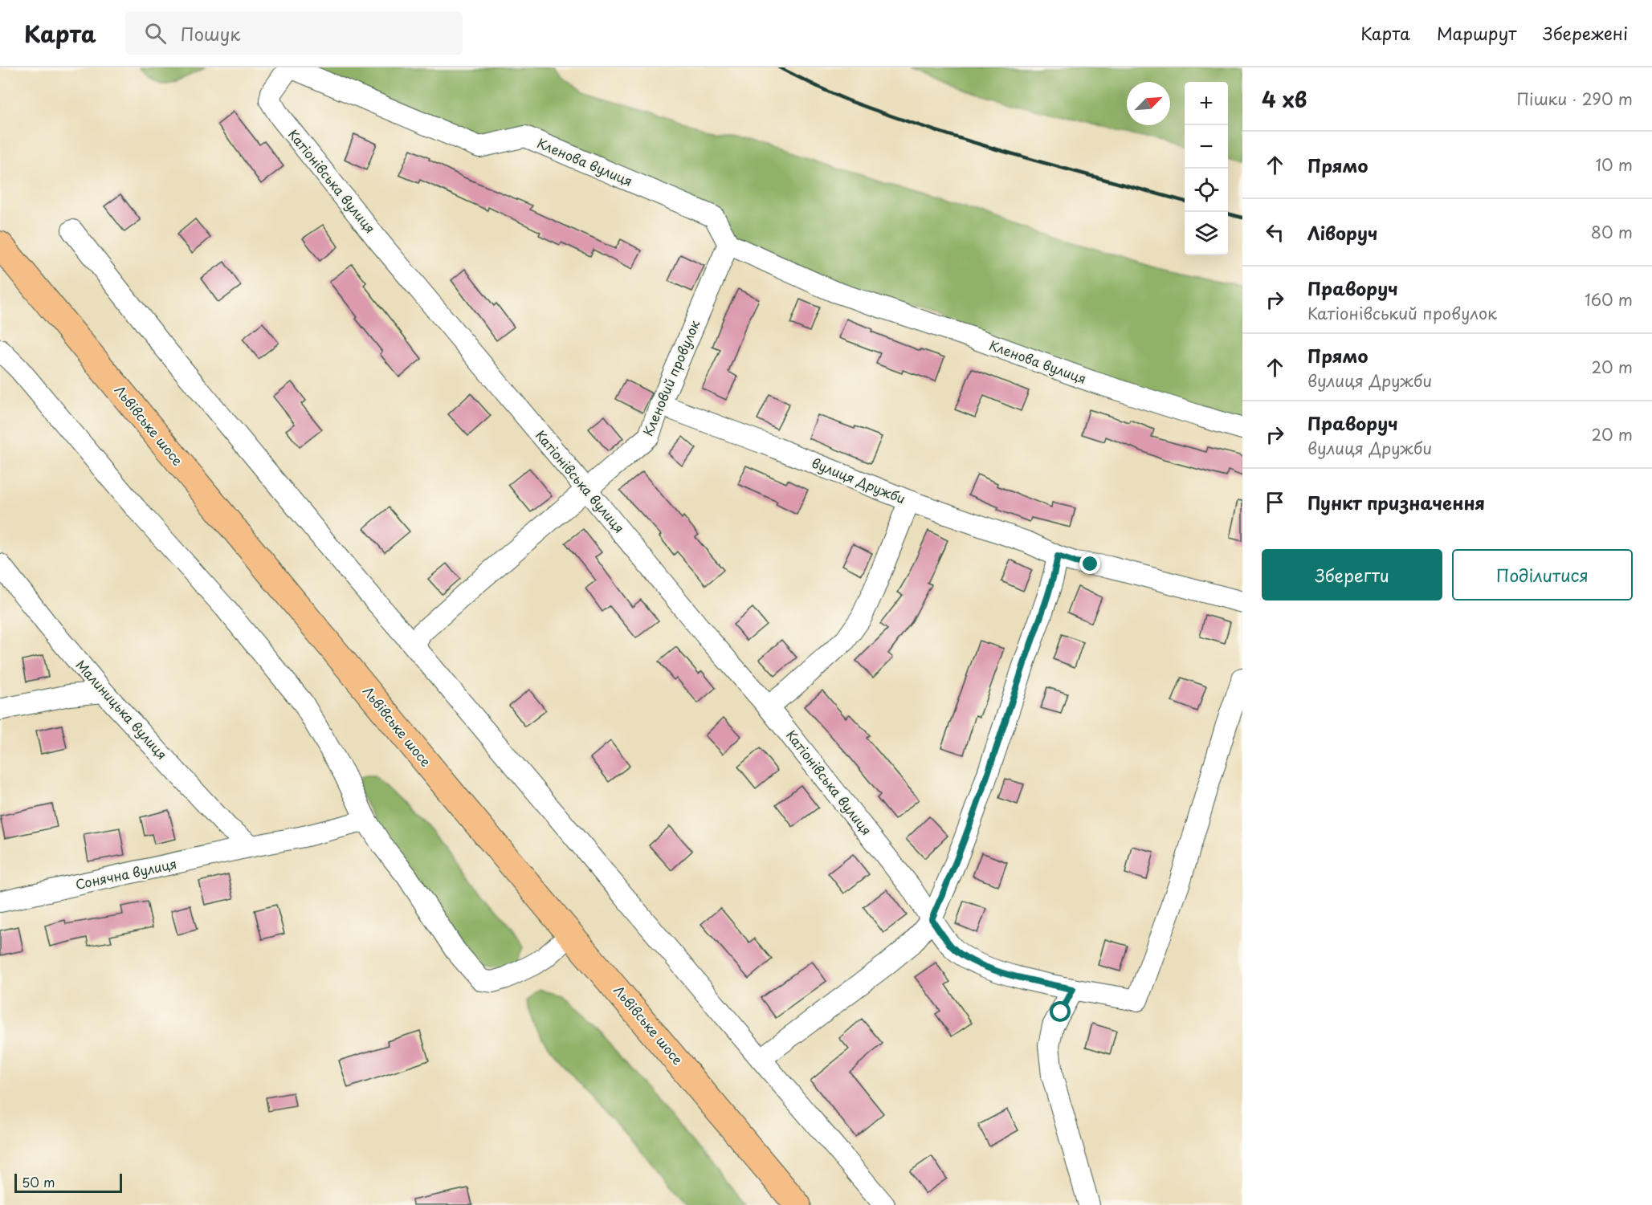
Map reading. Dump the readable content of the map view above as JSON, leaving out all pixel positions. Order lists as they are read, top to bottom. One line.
{"streets":{"main road":["Львівське шосе"],"street":["Кленова вулиця","Катіонівська вулиця","Кленовий провулок","вулиця Дружби","Малиницька вулиця","Сонячна вулиця"]},"crossings":[["Кленова вулиця","Катіонівська вулиця"],["Кленова вулиця","Кленовий провулок"],["Катіонівська вулиця","Кленовий провулок"],["Кленовий провулок","вулиця Дружби"],["Малиницька вулиця","Сонячна вулиця"]],"scale_bar":"50 m","north":"top right","page":{"header":"Карта","search":"Пошук","nav":["Карта","Маршрут","Збережені"],"heading":["4 хв","Пішки · 290 m"],"map_buttons":["+","−"],"list":[["Прямо","10 m"],["Ліворуч","80 m"],["Праворуч","Катіонівський провулок","160 m"],["Прямо","вулиця Дружби","20 m"],["Праворуч","вулиця Дружби","20 m"],"Пункт призначення"],"buttons":["Зберегти","Поділитися"],"scale":"50 m"}}
